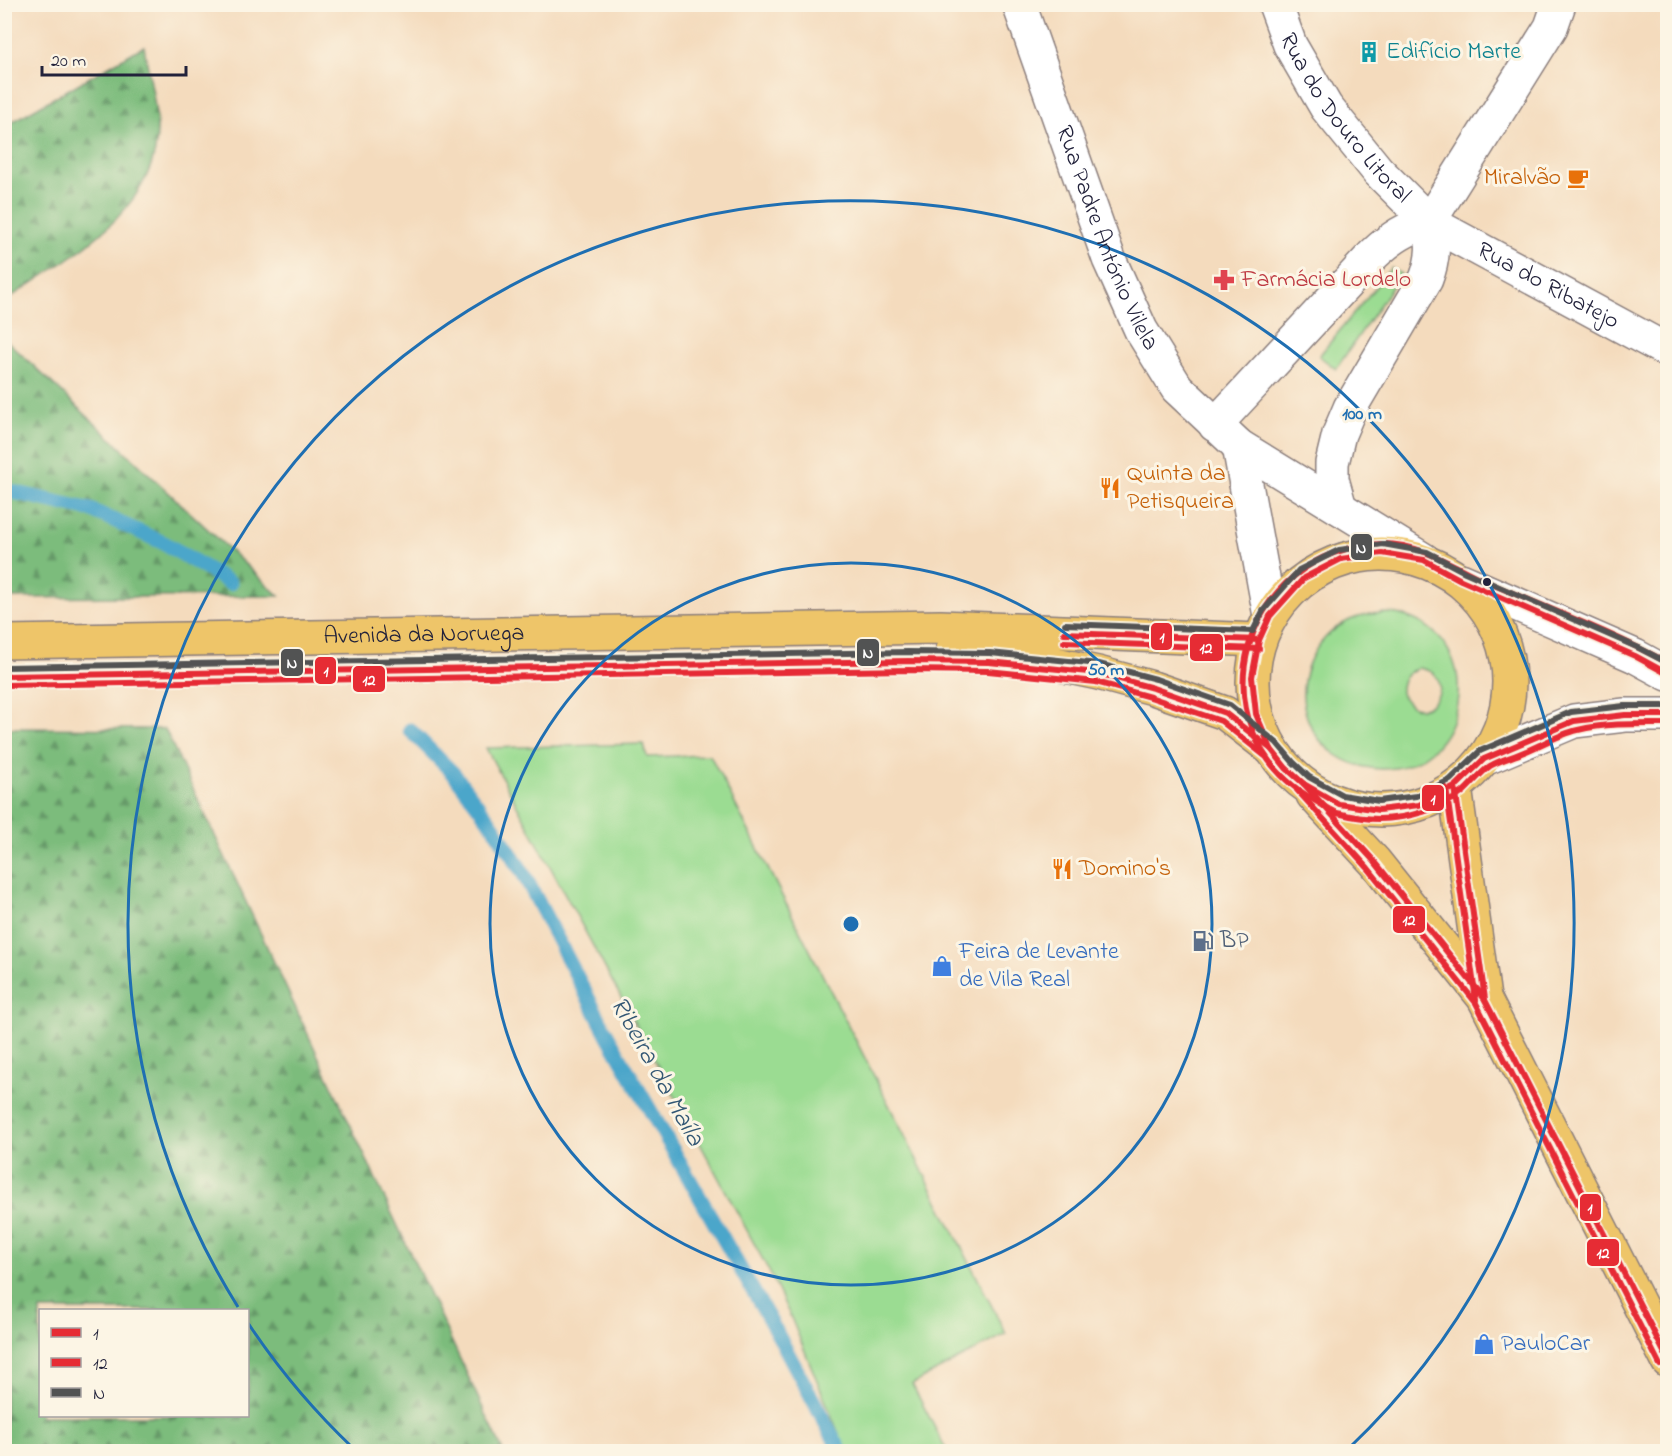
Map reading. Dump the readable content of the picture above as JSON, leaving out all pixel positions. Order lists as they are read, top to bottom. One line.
{"streets":{"main road":["Avenida da Noruega"],"street":["Rua do Douro Litoral","Rua Padre António Vilela","Rua do Ribatejo"]},"crossings":[["Rua do Douro Litoral","Rua do Ribatejo"]],"water":["Ribeira da Maíla"],"places":{"building":["Edifício Marte"],"cafe":["Miralvão"],"pharmacy":["Farmácia Lordelo"],"restaurant":["Quinta da Petisqueira","Domino's"],"fuel station":["BP"],"shop":["Feira de Levante de Vila Real","PauloCar"]},"lines":["transit line 12","transit line N","transit line 1"],"legend":["1","12","N"],"scale_bar":"20 m","rings":["100 m","50 m"]}
